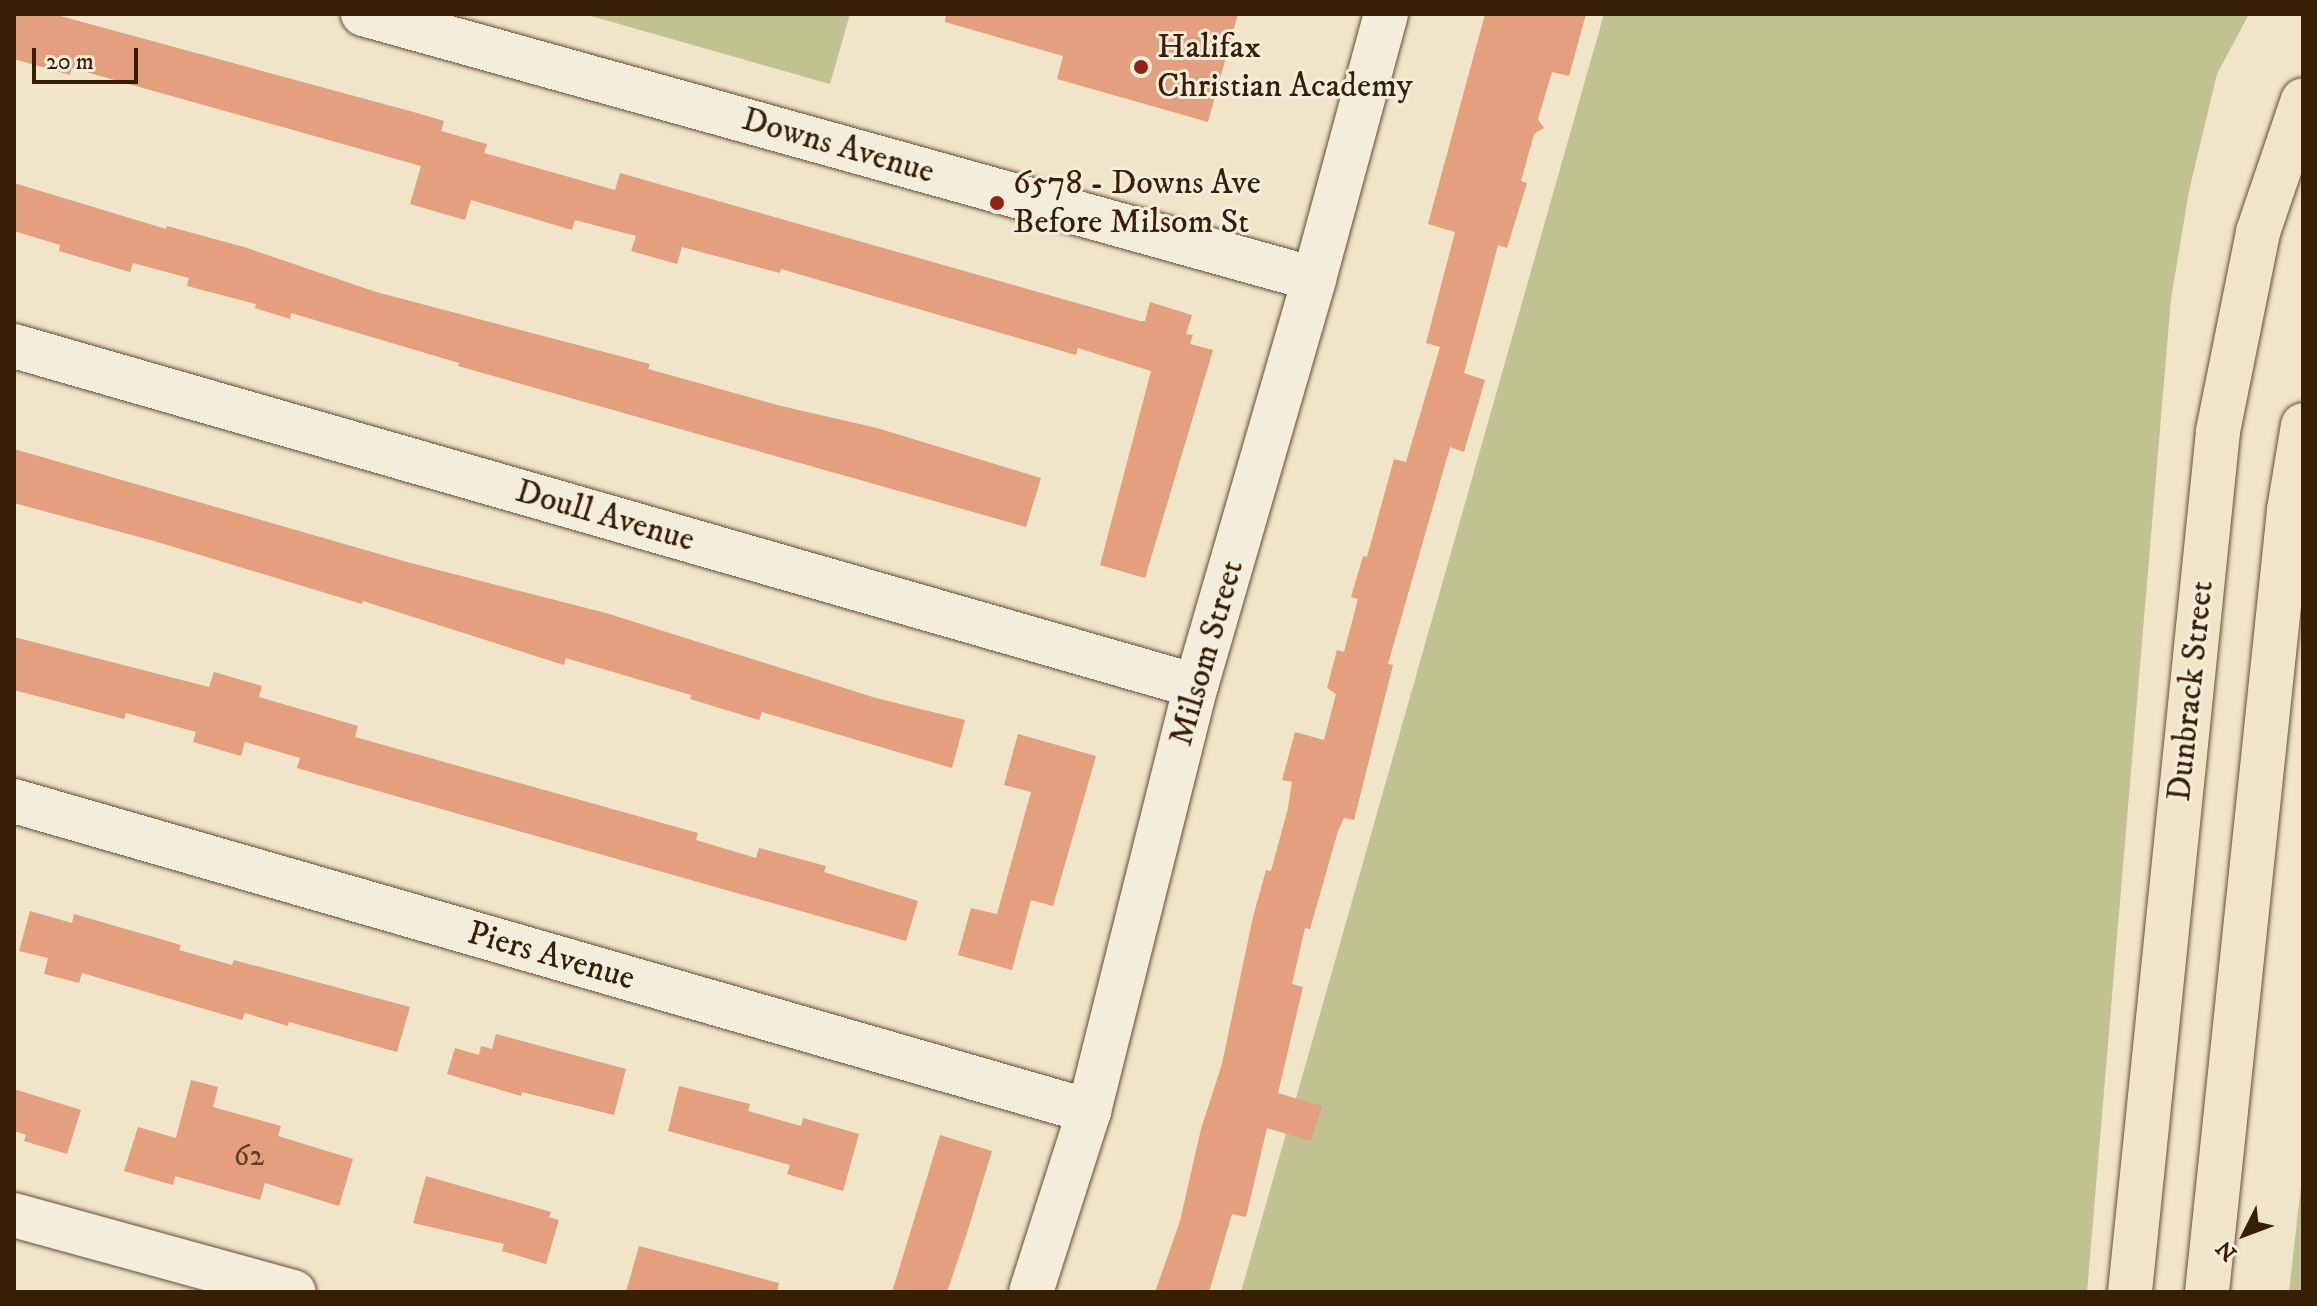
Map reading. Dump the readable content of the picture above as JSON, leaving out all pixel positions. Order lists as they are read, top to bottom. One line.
{"streets":{"main road":["Dunbrack Street"],"street":["Downs Avenue","Doull Avenue","Milsom Street","Piers Avenue"]},"crossings":[["Downs Avenue","Milsom Street"],["Doull Avenue","Milsom Street"],["Milsom Street","Piers Avenue"]],"places":["Halifax Christian Academy","6578 - Downs Ave Before Milsom St"],"house_numbers":["62"],"scale_bar":"20 m","north":"bottom left"}
